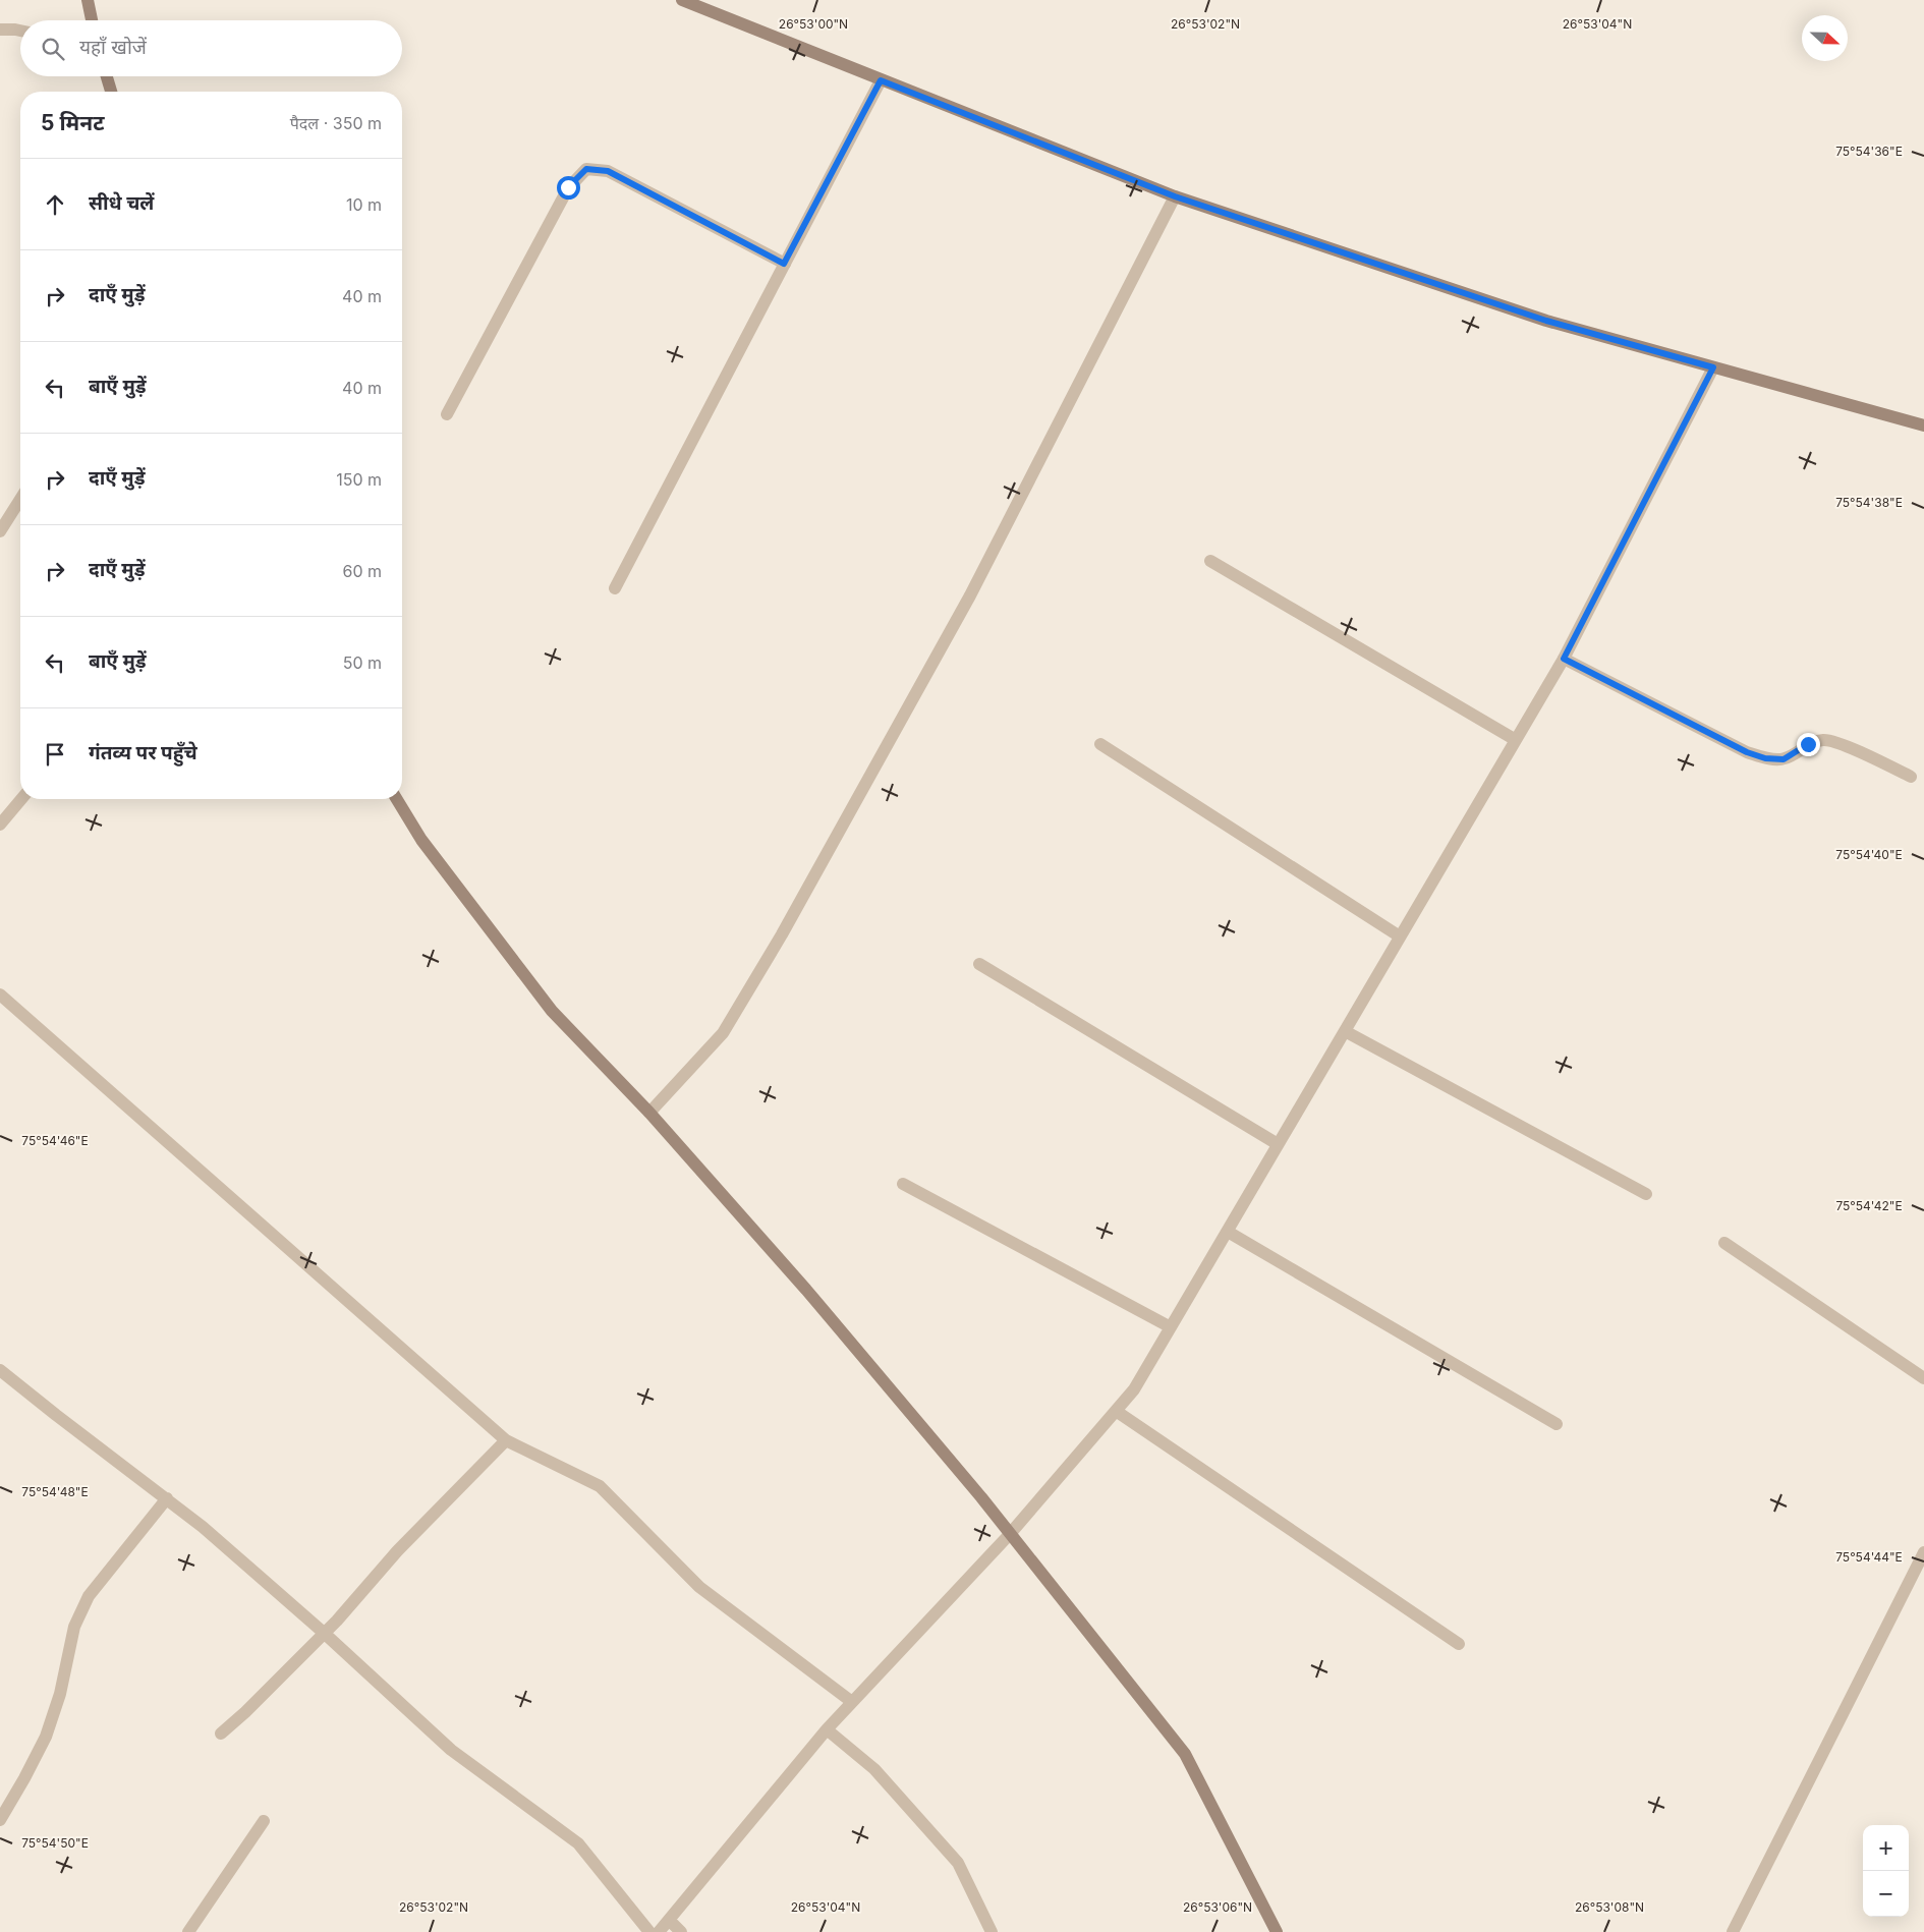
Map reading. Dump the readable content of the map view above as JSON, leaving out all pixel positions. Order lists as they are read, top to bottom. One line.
{"north":"right","page":{"search":"यहाँ खोजें","heading":["5 मिनट","पैदल · 350 m"],"list":[["सीधे चलें","10 m"],["दाएँ मुड़ें","40 m"],["बाएँ मुड़ें","40 m"],["दाएँ मुड़ें","150 m"],["दाएँ मुड़ें","60 m"],["बाएँ मुड़ें","50 m"],"गंतव्य पर पहुँचे"],"map_buttons":["+","−"]},"coordinates":["26°53'00\"N","26°53'02\"N","26°53'04\"N","75°54'36\"E","75°54'38\"E","75°54'40\"E","75°54'46\"E","75°54'42\"E","75°54'48\"E","75°54'44\"E","75°54'50\"E","26°53'06\"N","26°53'08\"N"]}
